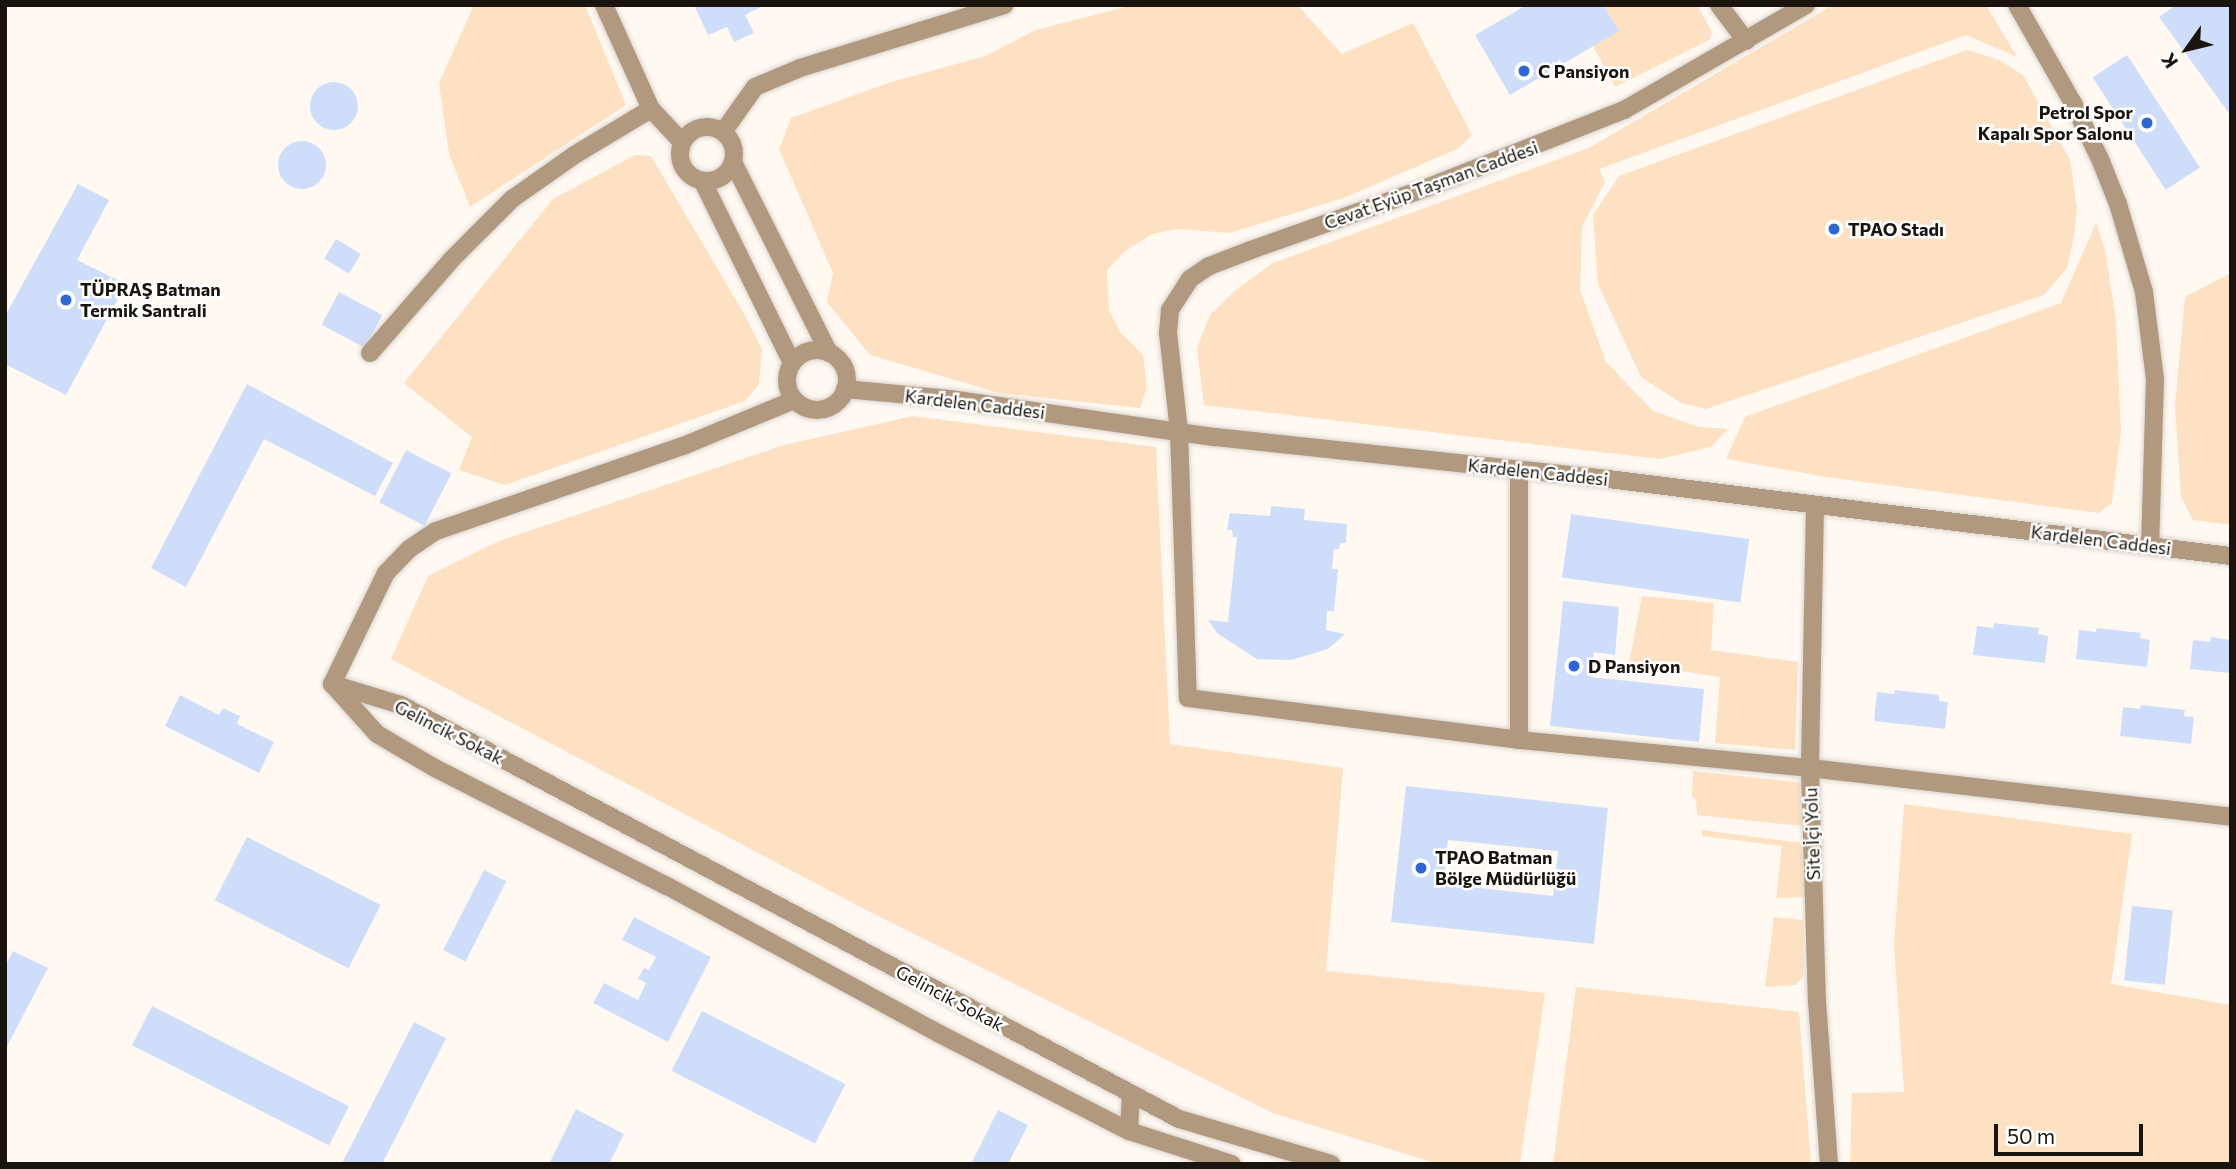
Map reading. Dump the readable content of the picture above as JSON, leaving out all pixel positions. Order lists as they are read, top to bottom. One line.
{"streets":{"street":["Cevat Eyüp Taşman Caddesi","Kardelen Caddesi","Gelincik Sokak","Site İçi Yolu"]},"crossings":[["Cevat Eyüp Taşman Caddesi","Kardelen Caddesi"],["Kardelen Caddesi","Site İçi Yolu"]],"places":["C Pansiyon","Petrol Spor Kapalı Spor Salonu","TPAO Stadı","TÜPRAŞ Batman Termik Santrali","D Pansiyon","TPAO Batman Bölge Müdürlüğü"],"scale_bar":"50 m","north":"bottom left"}
